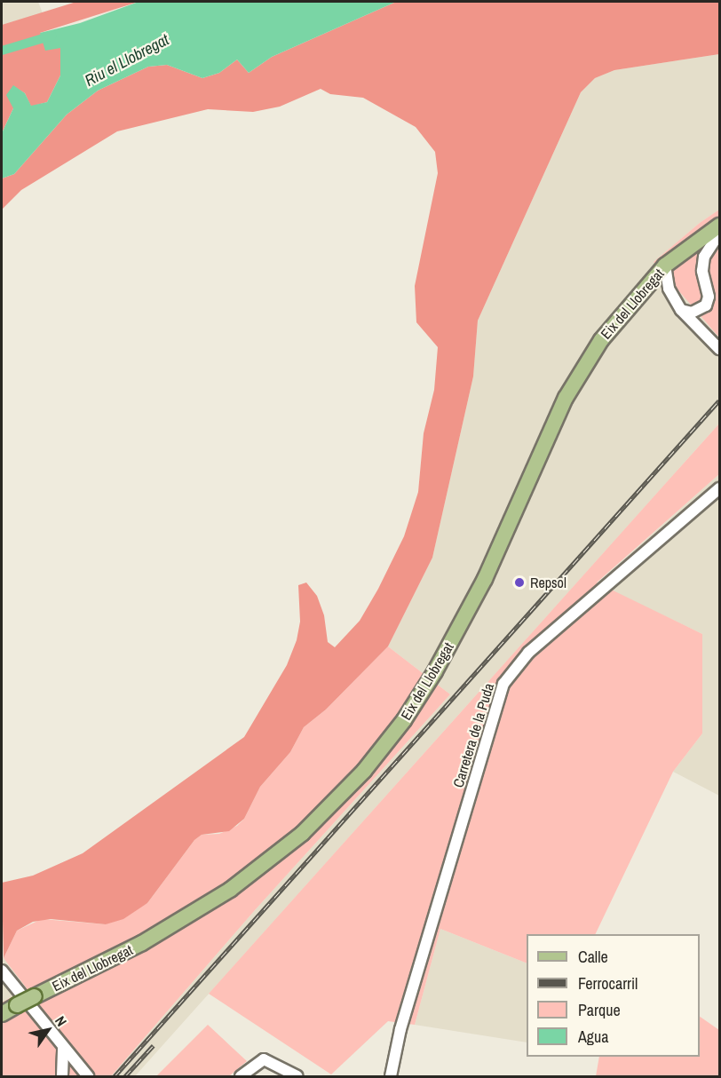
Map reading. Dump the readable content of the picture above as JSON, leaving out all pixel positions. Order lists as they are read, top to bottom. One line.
{"streets":{"main road":["Eix del Llobregat"],"street":["Carretera de la Puda"]},"water":["Riu el Llobregat"],"places":["Repsol"],"legend":["Calle","Ferrocarril","Parque","Agua"],"north":"top right"}
